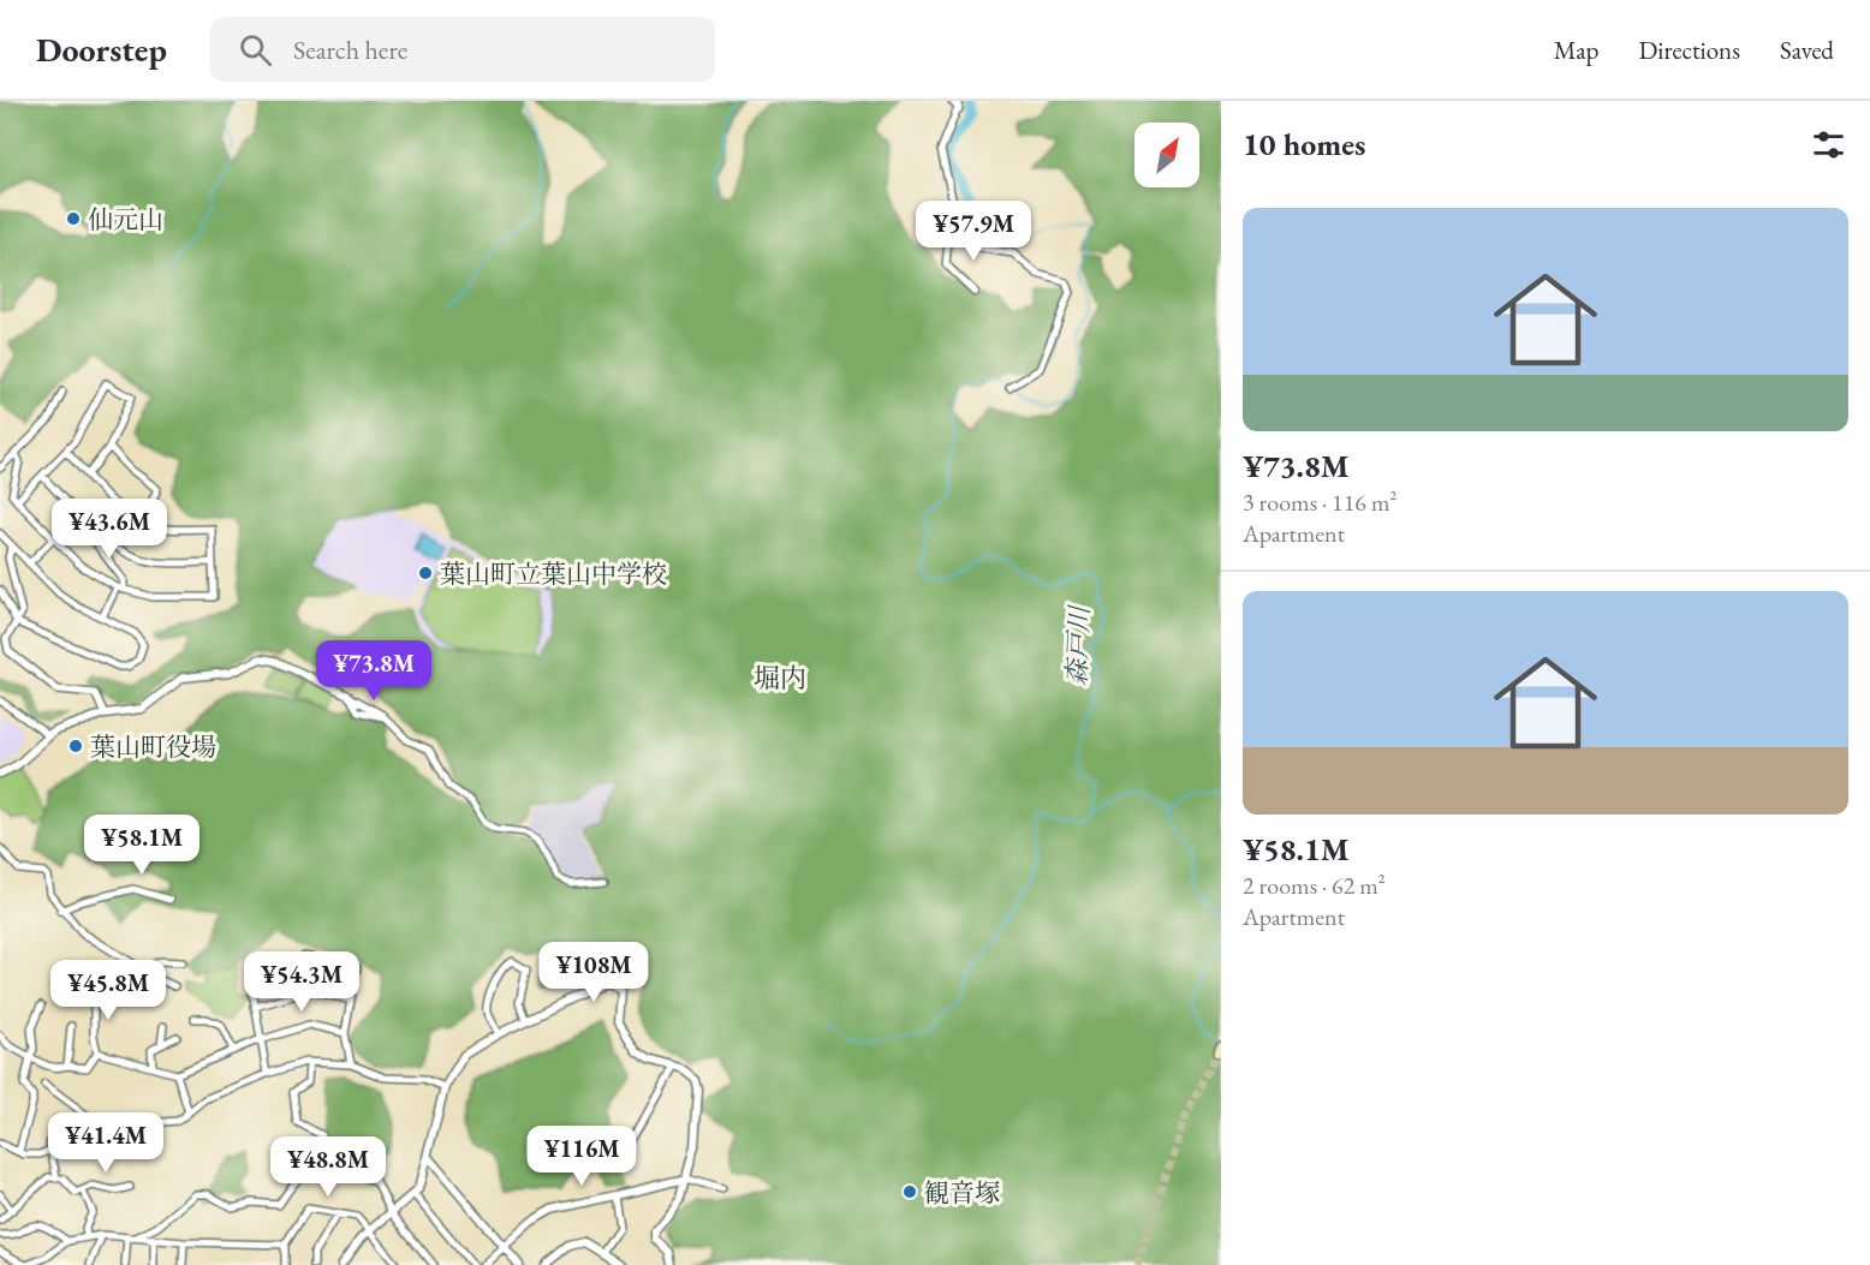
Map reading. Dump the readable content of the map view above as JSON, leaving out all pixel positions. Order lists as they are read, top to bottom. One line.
{"districts":["堀内"],"water":["森戸川"],"places":["仙元山","葉山町立葉山中学校","葉山町役場","観音塚"],"north":"top right","page":{"header":"Doorstep","search":"Search here","nav":["Map","Directions","Saved"],"heading":"10 homes","list":[{"name":"¥73.8M","note":"3 rooms · 116 m² · Apartment"},{"name":"¥58.1M","note":"2 rooms · 62 m² · Apartment"}],"price":["¥57.9M","¥43.6M","¥73.8M","¥58.1M","¥108M","¥54.3M","¥45.8M","¥41.4M","¥116M","¥48.8M"]}}
